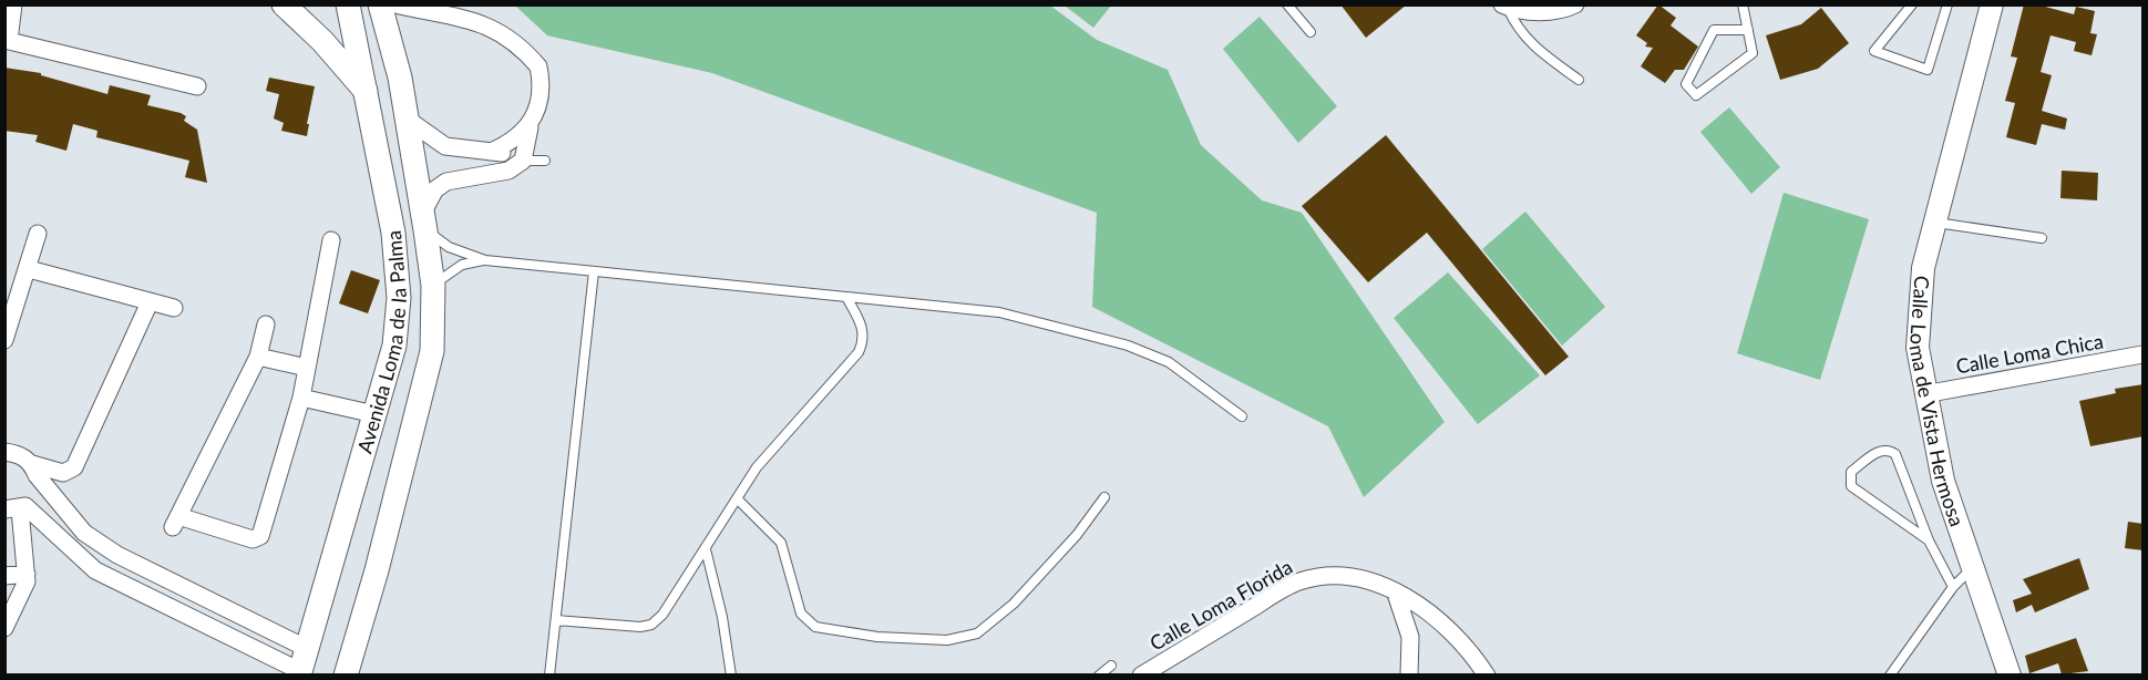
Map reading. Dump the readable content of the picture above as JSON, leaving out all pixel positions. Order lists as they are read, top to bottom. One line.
{"streets":{"main road":["Avenida Loma de la Palma"],"street":["Calle Loma Chica","Calle Loma de Vista Hermosa","Calle Loma Florida"]},"crossings":[["Calle Loma Chica","Calle Loma de Vista Hermosa"]]}
